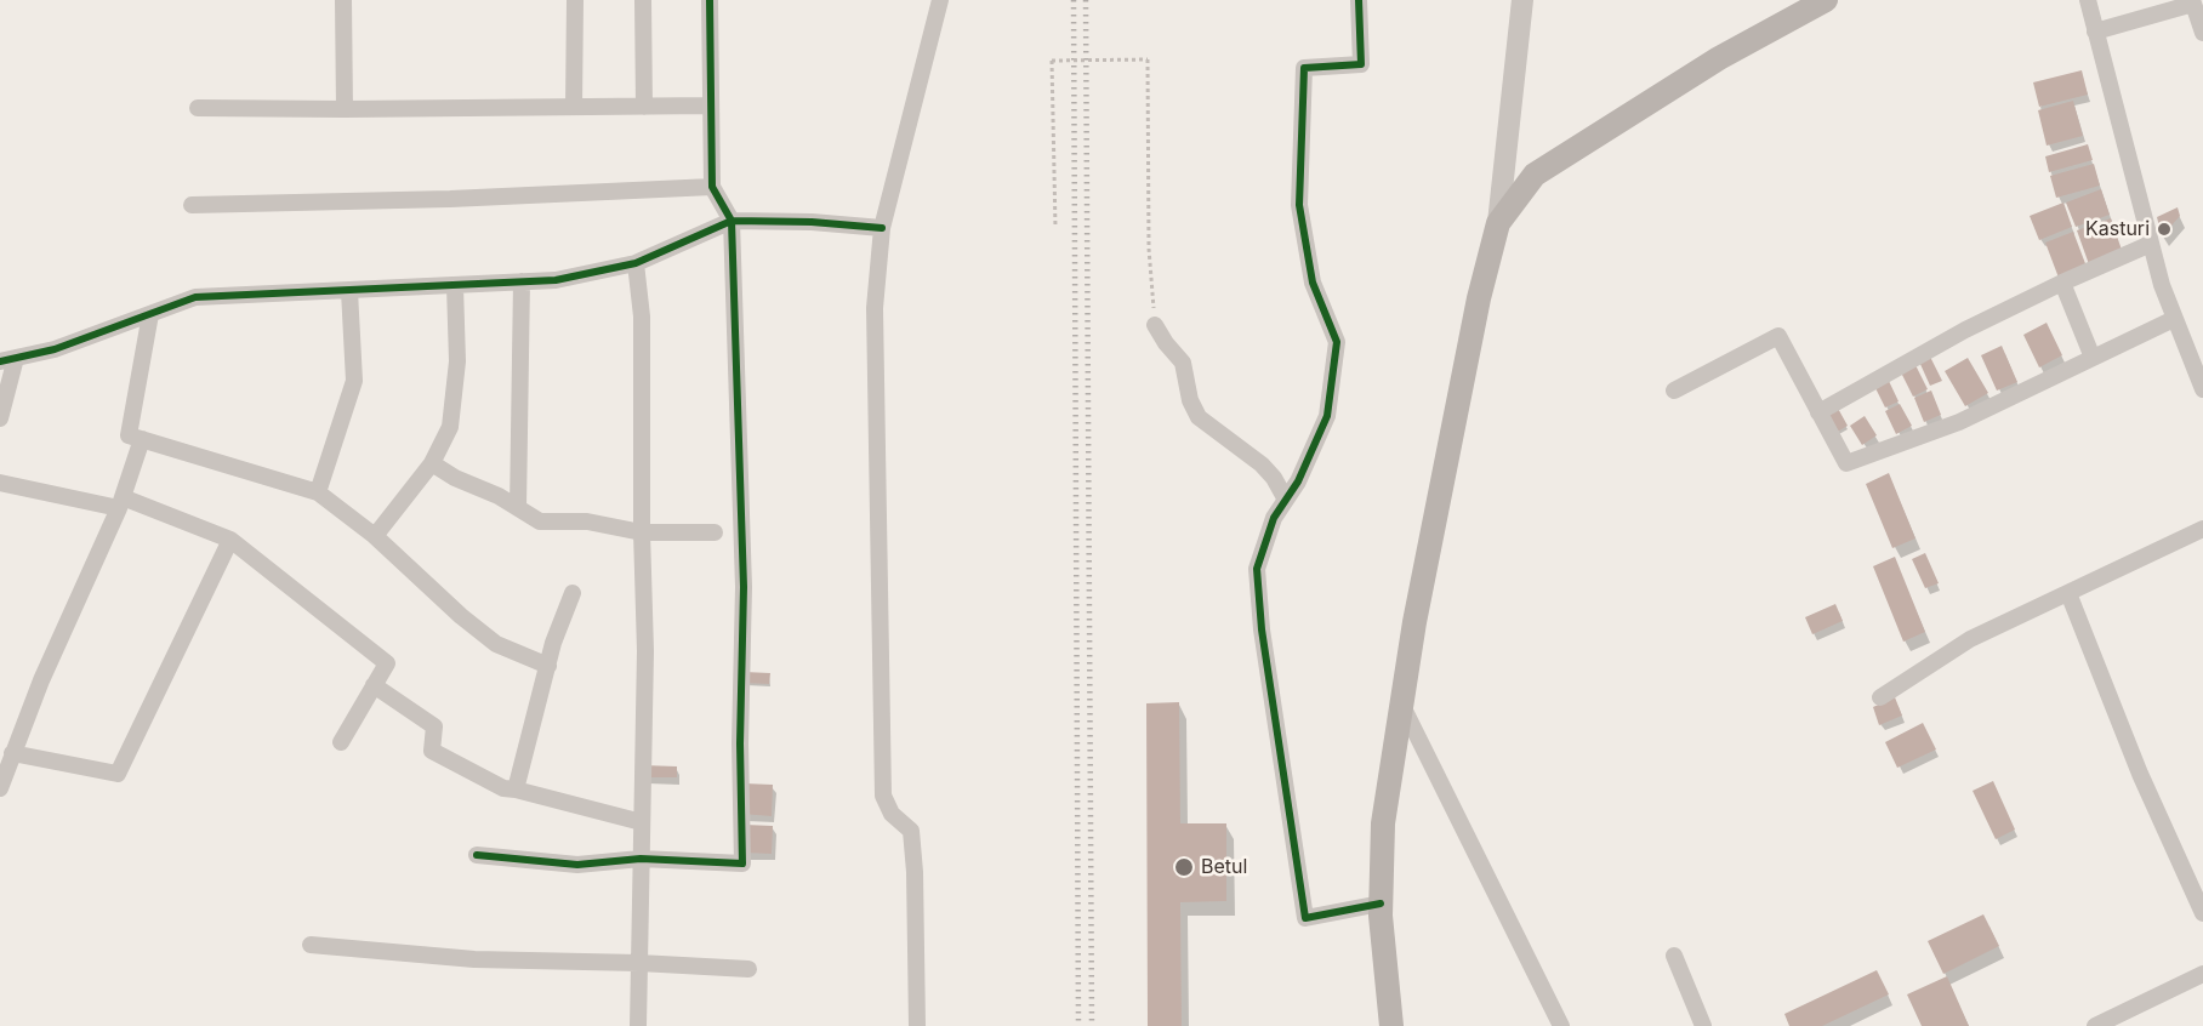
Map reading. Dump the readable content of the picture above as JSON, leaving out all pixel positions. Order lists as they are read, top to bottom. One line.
{"places":["Kasturi","Betul"]}
